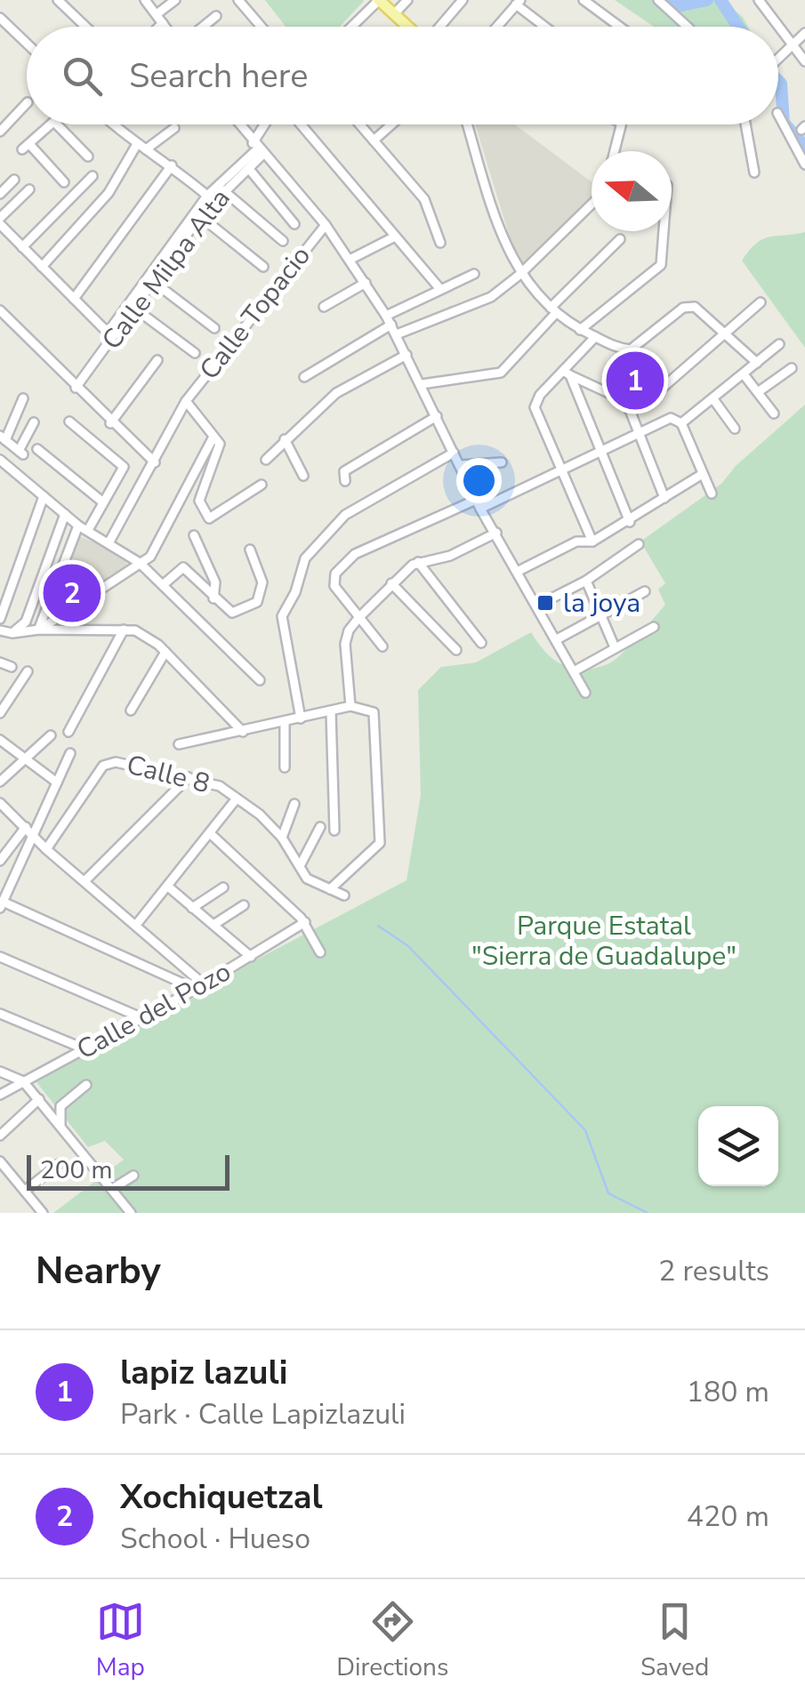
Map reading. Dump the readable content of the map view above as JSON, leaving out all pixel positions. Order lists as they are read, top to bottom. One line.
{"streets":{"street":["Calle Milpa Alta","Calle Topacio","Calle 8","Calle del Pozo"]},"parks":["Parque Estatal \"Sierra de Guadalupe\""],"places":{"transit":["la joya"]},"scale_bar":"200 m","north":"left","page":{"search":"Search here","pins":["1","2"],"scale":"200 m","heading":["Nearby","2 results"],"list":[{"mark":"1","name":"lapiz lazuli","note":"Park · Calle Lapizlazuli","value":"180 m"},{"mark":"2","name":"Xochiquetzal","note":"School · Hueso","value":"420 m"}],"nav":["Map","Directions","Saved"]}}
